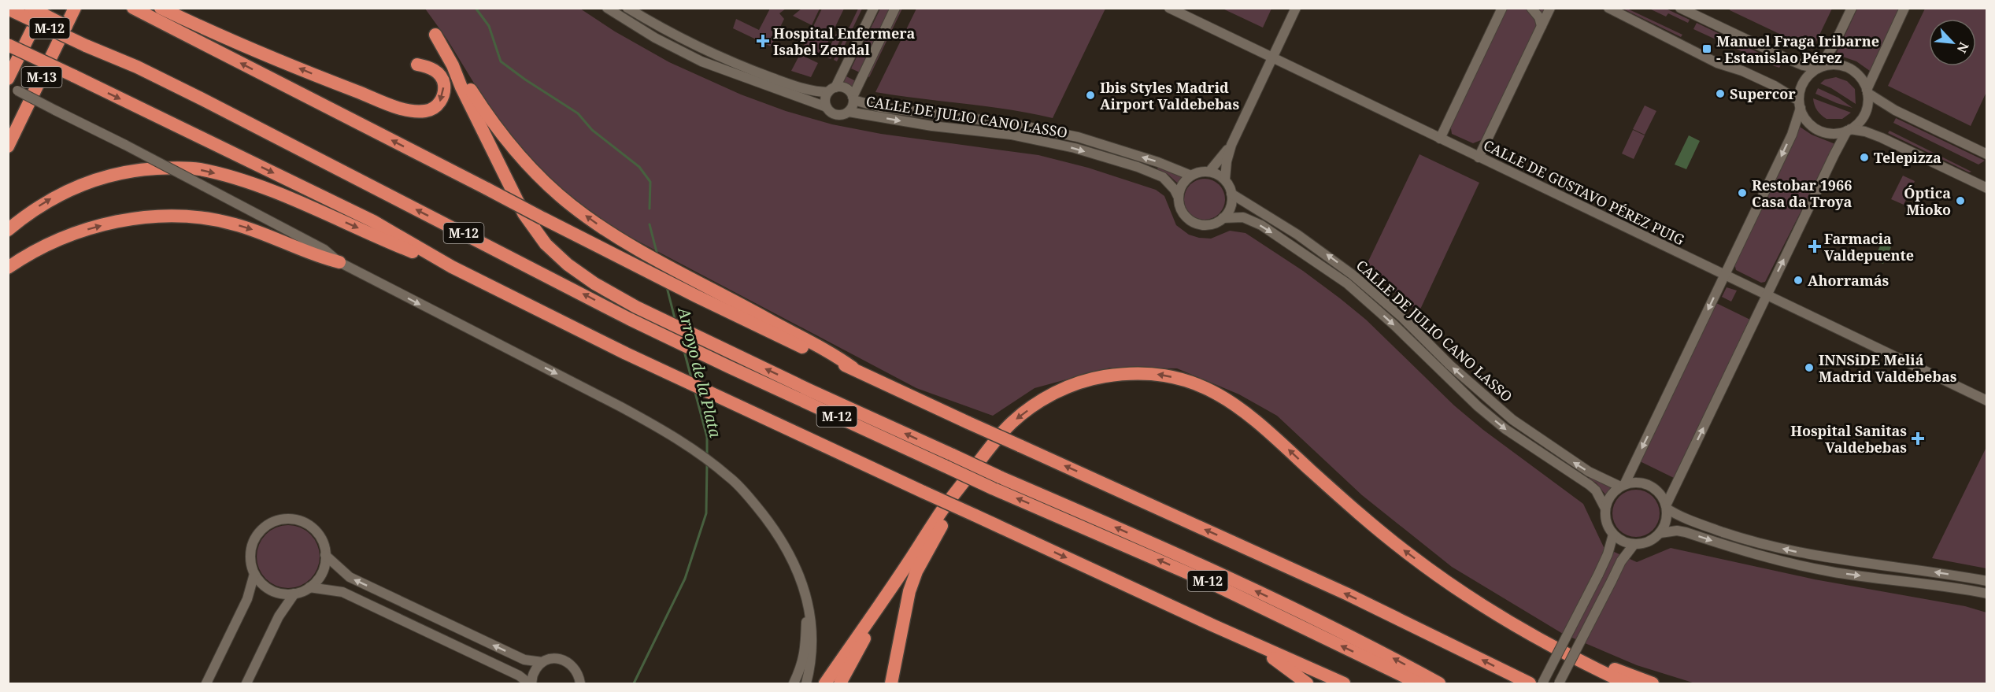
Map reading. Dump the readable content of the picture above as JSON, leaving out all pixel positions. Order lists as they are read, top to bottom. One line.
{"streets":{"highway":["M-12","M-13"],"street":["CALLE DE JULIO CANO LASSO","CALLE DE GUSTAVO PÉREZ PUIG"]},"water":["Arroyo de la Plata"],"places":{"health":["Hospital Enfermera Isabel Zendal","Farmacia Valdepuente","Hospital Sanitas Valdebebas"],"transit":["Manuel Fraga Iribarne - Estanislao Pérez"],"other":["Supercor","Ibis Styles Madrid Airport Valdebebas","Telepizza","Restobar 1966 Casa da Troya","Óptica Mioko","Ahorramás","INNSiDE Meliá Madrid Valdebebas"]},"north":"bottom right"}
